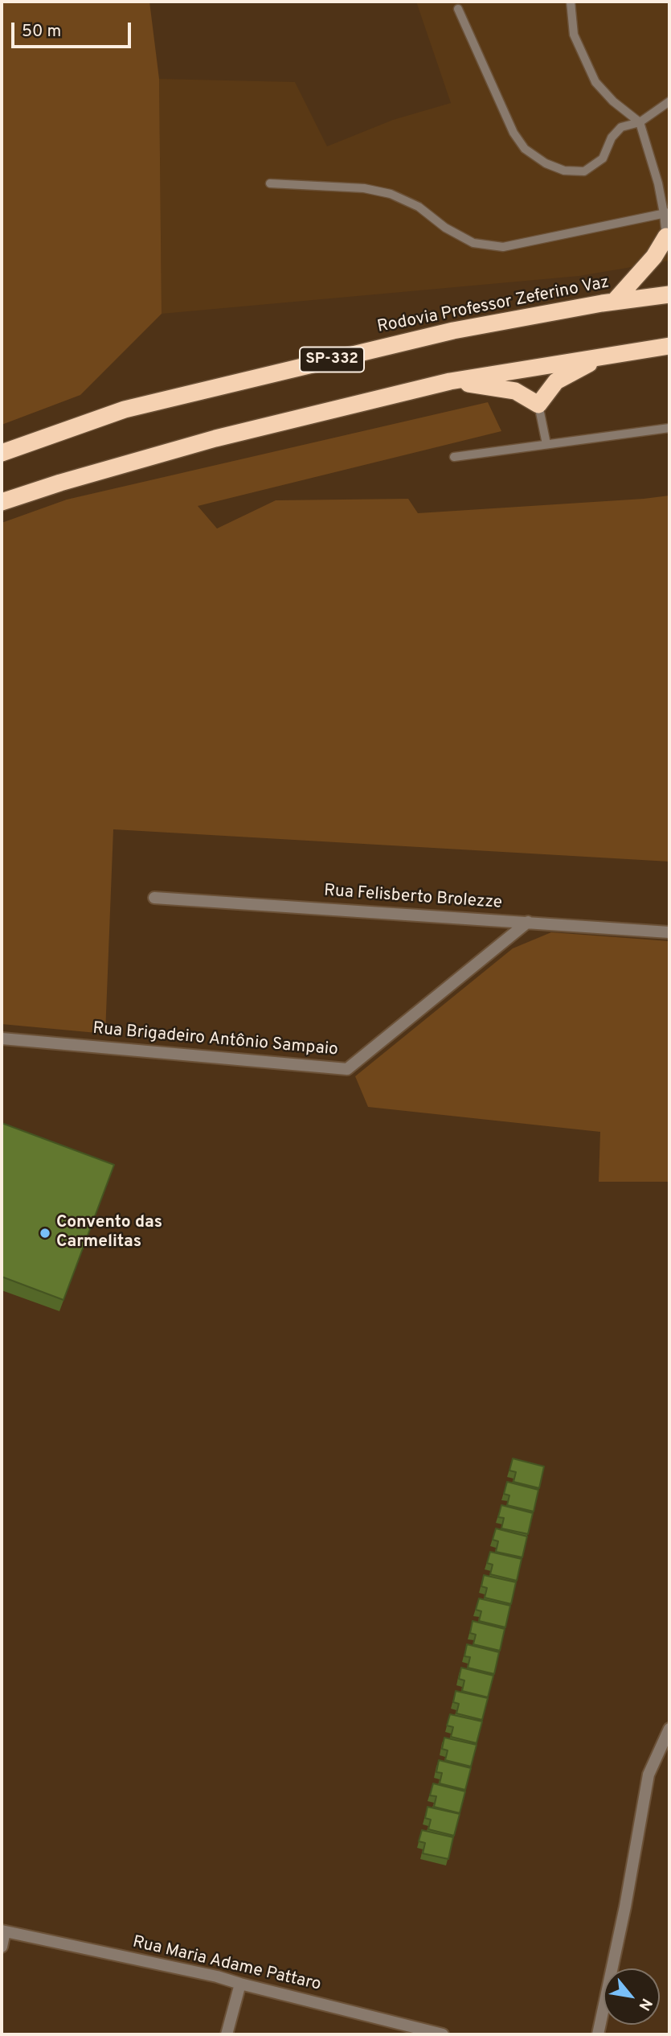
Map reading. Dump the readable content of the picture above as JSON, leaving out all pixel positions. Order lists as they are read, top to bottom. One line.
{"streets":{"highway":["Rodovia Professor Zeferino Vaz","SP-332"],"street":["Rua Felisberto Brolezze","Rua Brigadeiro Antônio Sampaio","Rua Maria Adame Pattaro"]},"crossings":[["Rua Felisberto Brolezze","Rua Brigadeiro Antônio Sampaio"]],"places":["Convento das Carmelitas"],"scale_bar":"50 m","north":"bottom right"}
